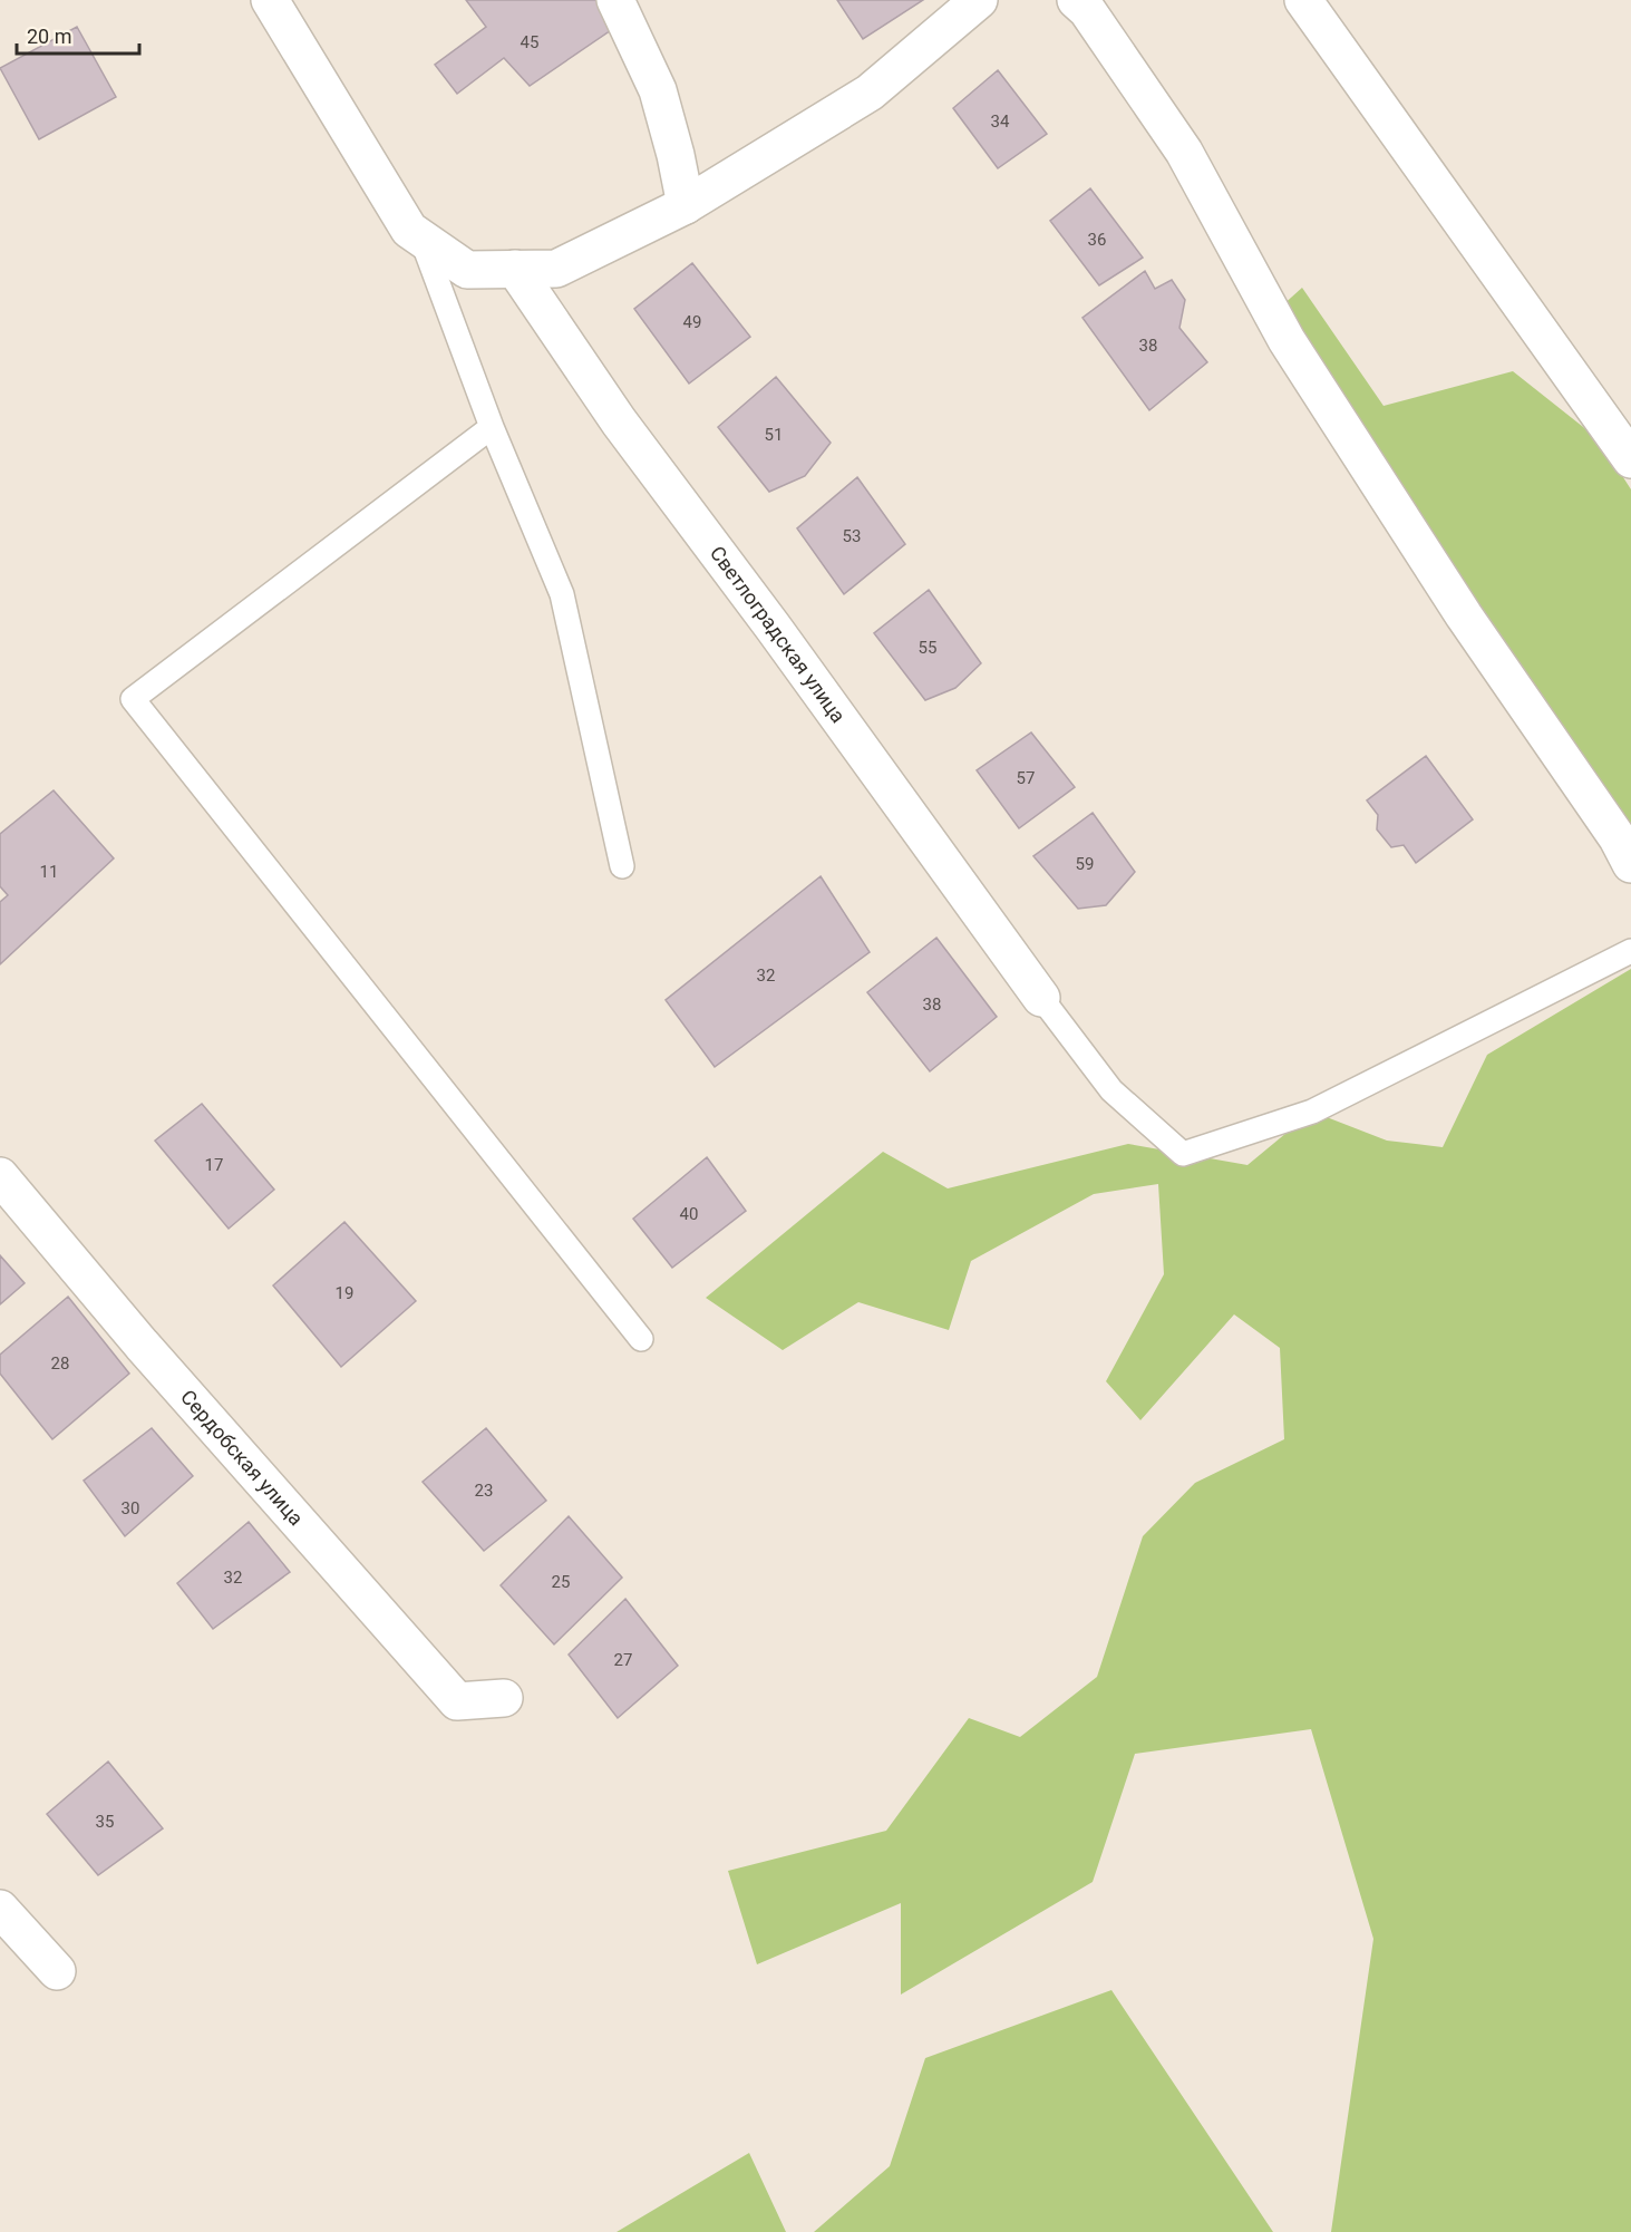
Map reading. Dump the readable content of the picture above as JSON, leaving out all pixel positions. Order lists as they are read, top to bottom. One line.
{"streets":{"street":["Светлоградская улица","Сердобская улица"]},"house_numbers":["45","34","36","49","38","51","53","55","57","59","11","32","38","17","40","19","28","23","30","32","25","27","35"],"scale_bar":"20 m"}
